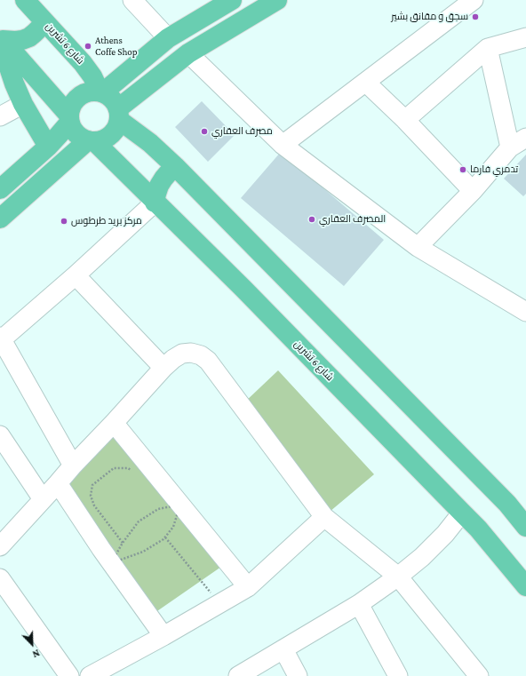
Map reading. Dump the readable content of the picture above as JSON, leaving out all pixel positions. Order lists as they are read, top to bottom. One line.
{"streets":{"main road":["شارع 6 تشرين"]},"places":["سجق و مقانق بشير","Athens Coffe Shop","مصرف العقاري","تدمري فارما","المصرف العقاري","مركز بريد طرطوس"],"north":"bottom right"}
